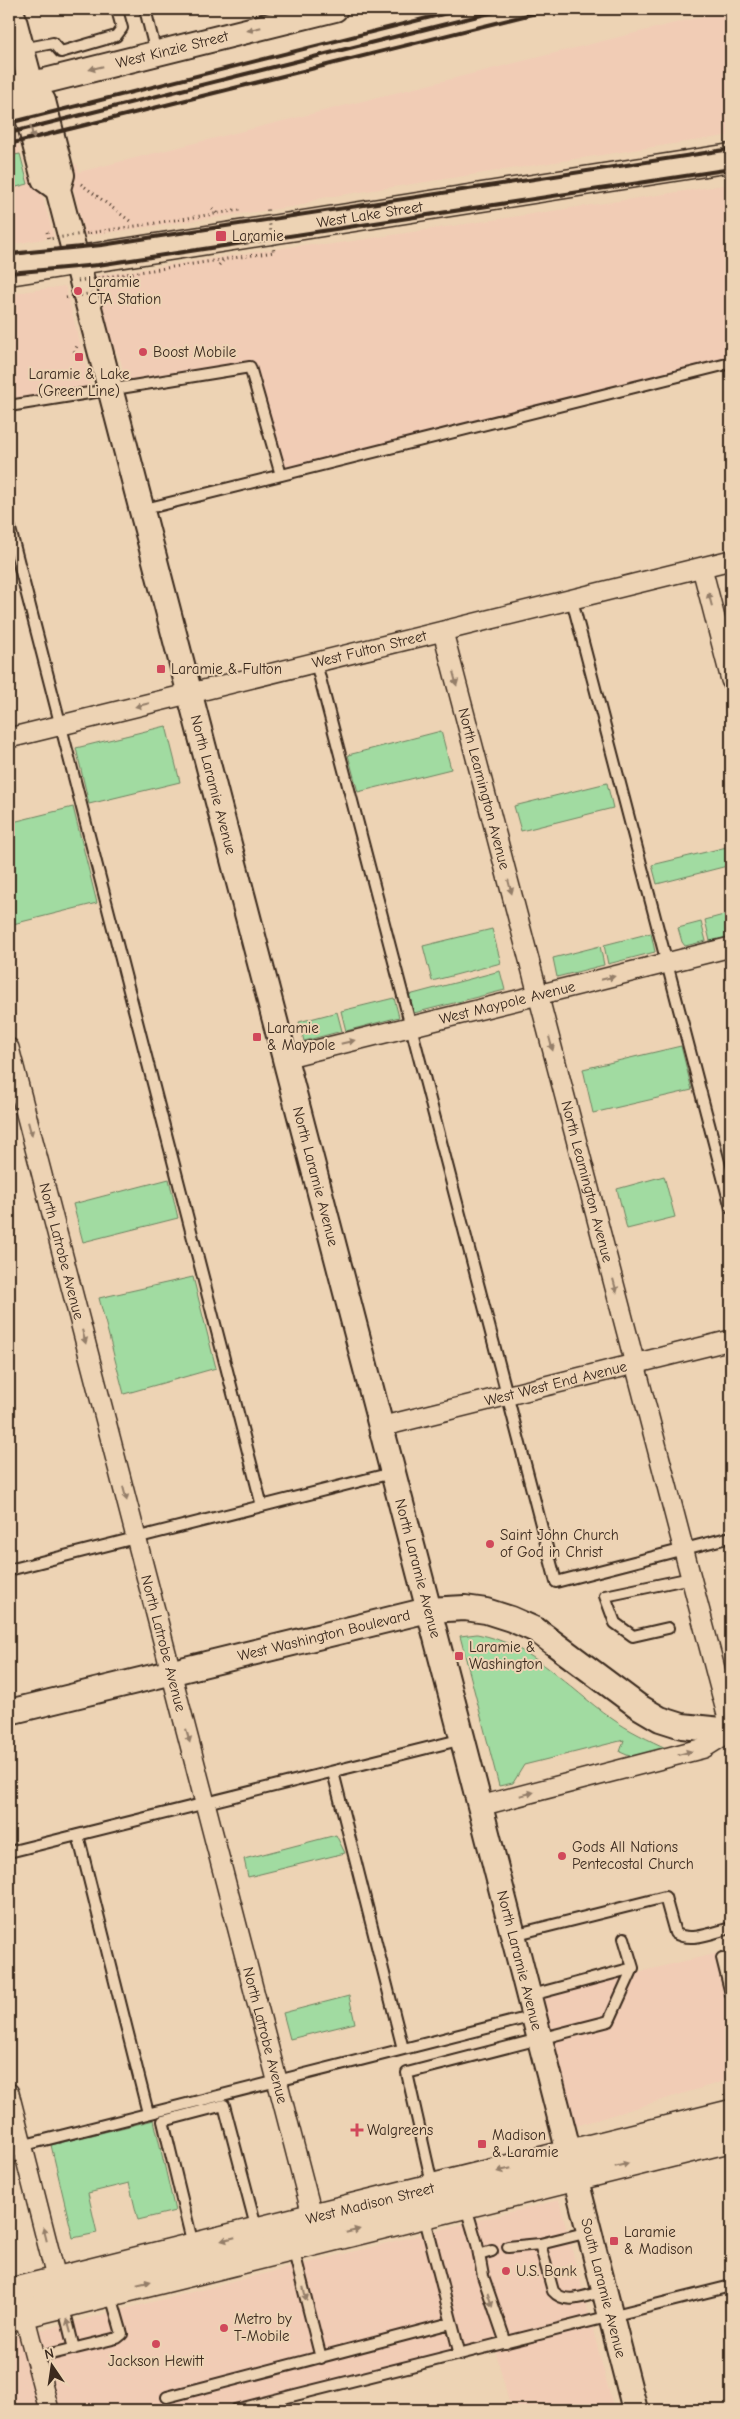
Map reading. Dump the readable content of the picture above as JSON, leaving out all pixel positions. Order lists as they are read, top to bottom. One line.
{"streets":{"main road":["West Lake Street","West Madison Street"],"street":["West Kinzie Street","West Fulton Street","North Laramie Avenue","North Leamington Avenue","West Maypole Avenue","North Latrobe Avenue","West West End Avenue","West Washington Boulevard","South Laramie Avenue"]},"crossings":[["West Kinzie Street","North Laramie Avenue"],["West Lake Street","North Laramie Avenue"],["West Fulton Street","North Laramie Avenue"],["West Fulton Street","North Leamington Avenue"],["North Laramie Avenue","West Maypole Avenue"],["North Laramie Avenue","West West End Avenue"],["North Laramie Avenue","West Washington Boulevard"],["North Laramie Avenue","West Madison Street"],["North Laramie Avenue","South Laramie Avenue"],["North Leamington Avenue","West Maypole Avenue"],["North Leamington Avenue","West West End Avenue"],["North Leamington Avenue","West Washington Boulevard"],["North Latrobe Avenue","West Washington Boulevard"],["North Latrobe Avenue","West Madison Street"],["West Madison Street","South Laramie Avenue"]],"one_way":["West Kinzie Street","North Leamington Avenue","West Maypole Avenue","North Latrobe Avenue"],"places":{"transit":["Laramie","Laramie & Lake (Green Line)","Laramie & Fulton","Laramie & Maypole","Laramie & Washington","Madison & Laramie","Laramie & Madison"],"other":["Laramie CTA Station","Boost Mobile","Saint John Church of God in Christ","Gods All Nations Pentecostal Church","U.S. Bank","Metro by T-Mobile","Jackson Hewitt"],"health":["Walgreens"]},"north":"top"}
